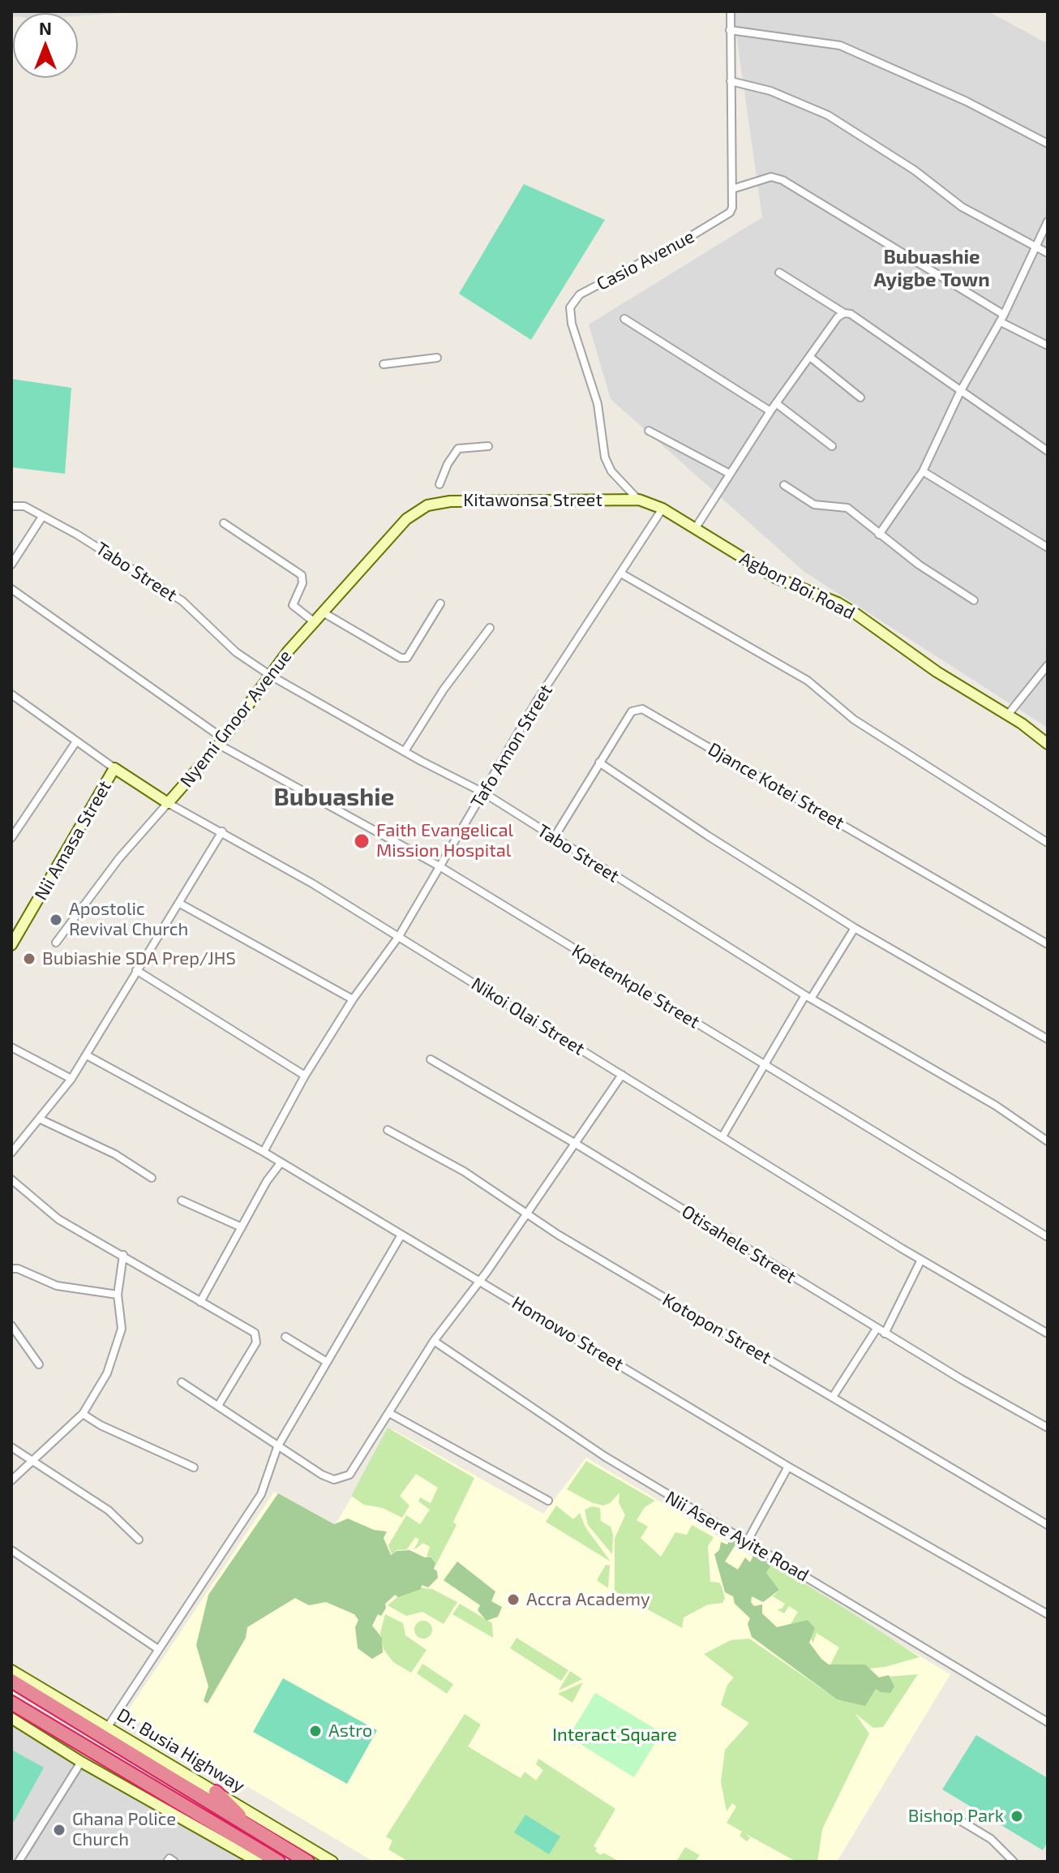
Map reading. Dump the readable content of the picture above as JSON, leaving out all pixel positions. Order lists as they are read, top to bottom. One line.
{"streets":{"highway":["Dr. Busia Highway"],"street":["Casio Avenue","Kitawonsa Street","Tabo Street","Agbon Boi Road","Nyemi Gnoor Avenue","Tafo Amon Street","Djance Kotei Street","Nii Amasa Street","Kpetenkple Street","Nikoi Olai Street","Otisahele Street","Kotopon Street","Homowo Street","Nii Asere Ayite Road"]},"crossings":[["Casio Avenue","Kitawonsa Street"],["Casio Avenue","Agbon Boi Road"],["Kitawonsa Street","Agbon Boi Road"],["Kitawonsa Street","Nyemi Gnoor Avenue"],["Tabo Street","Nyemi Gnoor Avenue"],["Tabo Street","Tafo Amon Street"],["Tabo Street","Djance Kotei Street"],["Agbon Boi Road","Tafo Amon Street"],["Nyemi Gnoor Avenue","Kpetenkple Street"],["Nyemi Gnoor Avenue","Nikoi Olai Street"],["Tafo Amon Street","Kpetenkple Street"],["Tafo Amon Street","Nikoi Olai Street"],["Tafo Amon Street","Homowo Street"],["Nii Amasa Street","Nikoi Olai Street"]],"districts":["Bubuashie Ayigbe Town","Bubuashie"],"parks":["Interact Square"],"places":["Faith Evangelical Mission Hospital","Apostolic Revival Church","Bubiashie SDA Prep/JHS","Accra Academy","Astro","Bishop Park","Ghana Police Church"],"north":"top"}
